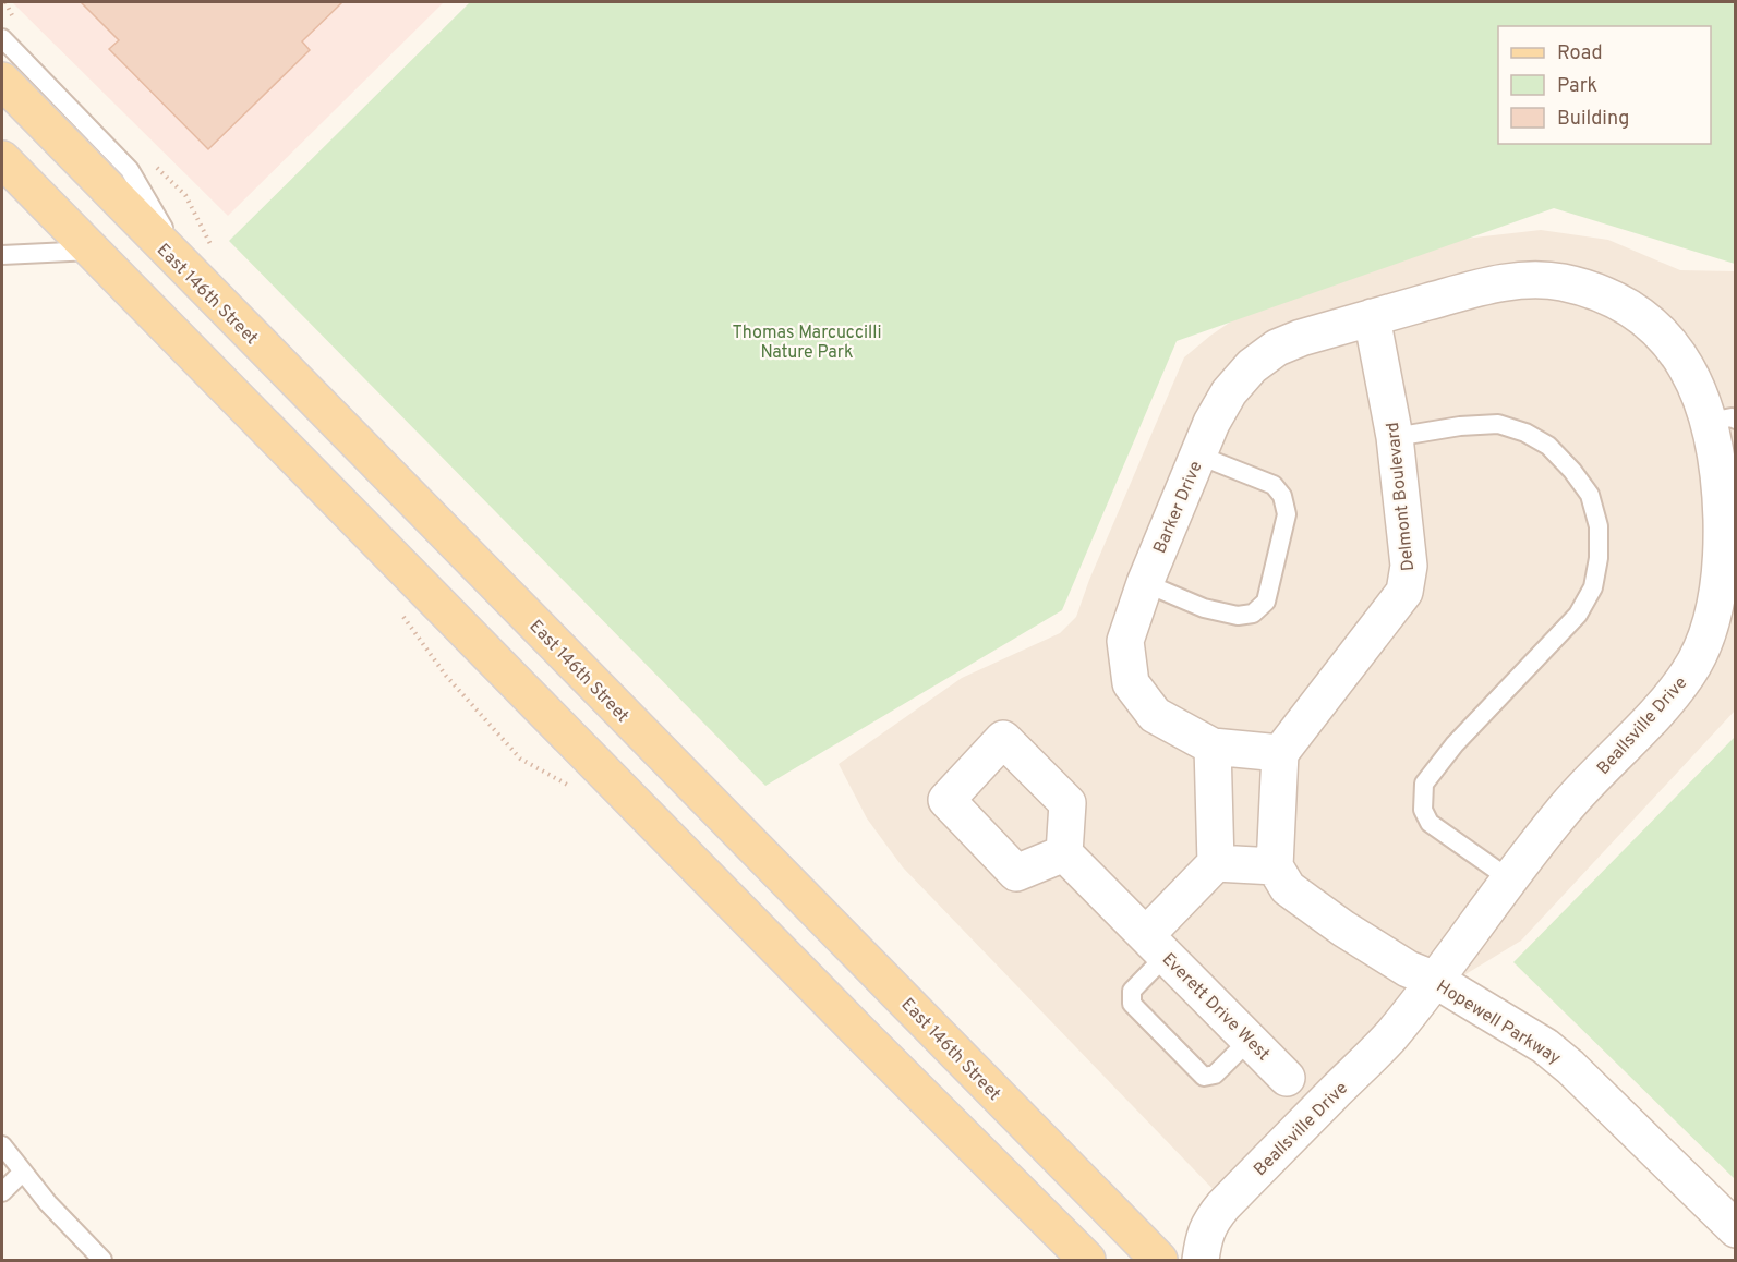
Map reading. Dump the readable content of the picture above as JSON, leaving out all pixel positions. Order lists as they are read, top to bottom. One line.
{"streets":{"main road":["East 146th Street"],"street":["Delmont Boulevard","Barker Drive","Beallsville Drive","Everett Drive West","Hopewell Parkway"]},"crossings":[["Delmont Boulevard","Barker Drive"],["Delmont Boulevard","Beallsville Drive"],["Barker Drive","Beallsville Drive"],["Beallsville Drive","Hopewell Parkway"]],"parks":["Thomas Marcuccilli Nature Park"],"legend":["Road","Park","Building"]}
